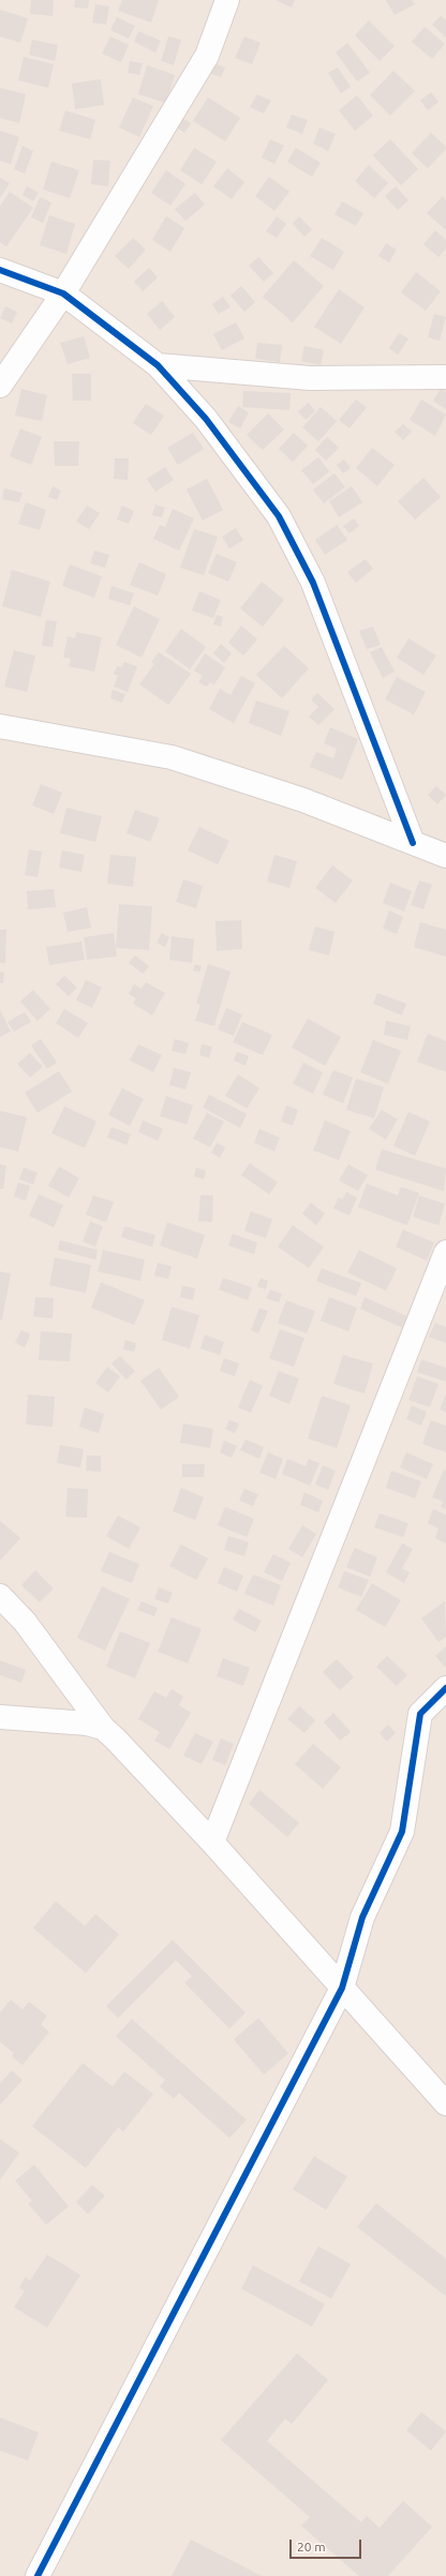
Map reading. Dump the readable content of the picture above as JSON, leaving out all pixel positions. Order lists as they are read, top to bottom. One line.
{"scale_bar":"20 m"}
